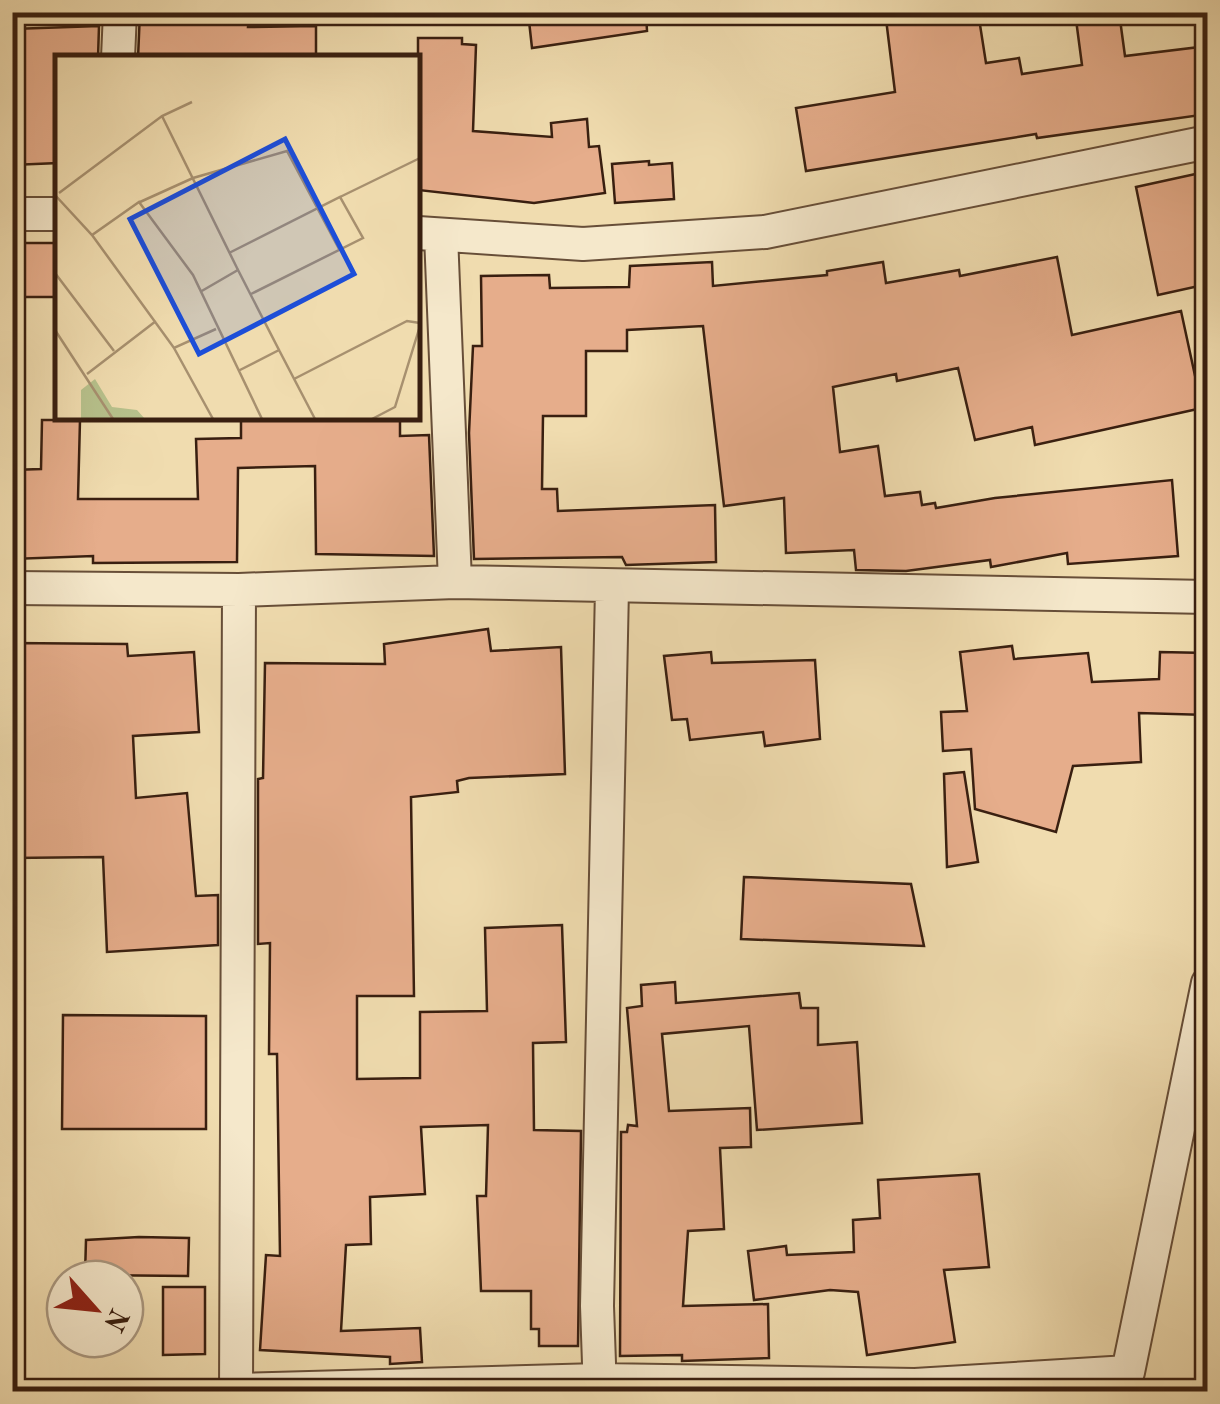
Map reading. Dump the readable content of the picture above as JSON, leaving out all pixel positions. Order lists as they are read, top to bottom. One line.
{"north":"bottom right"}
